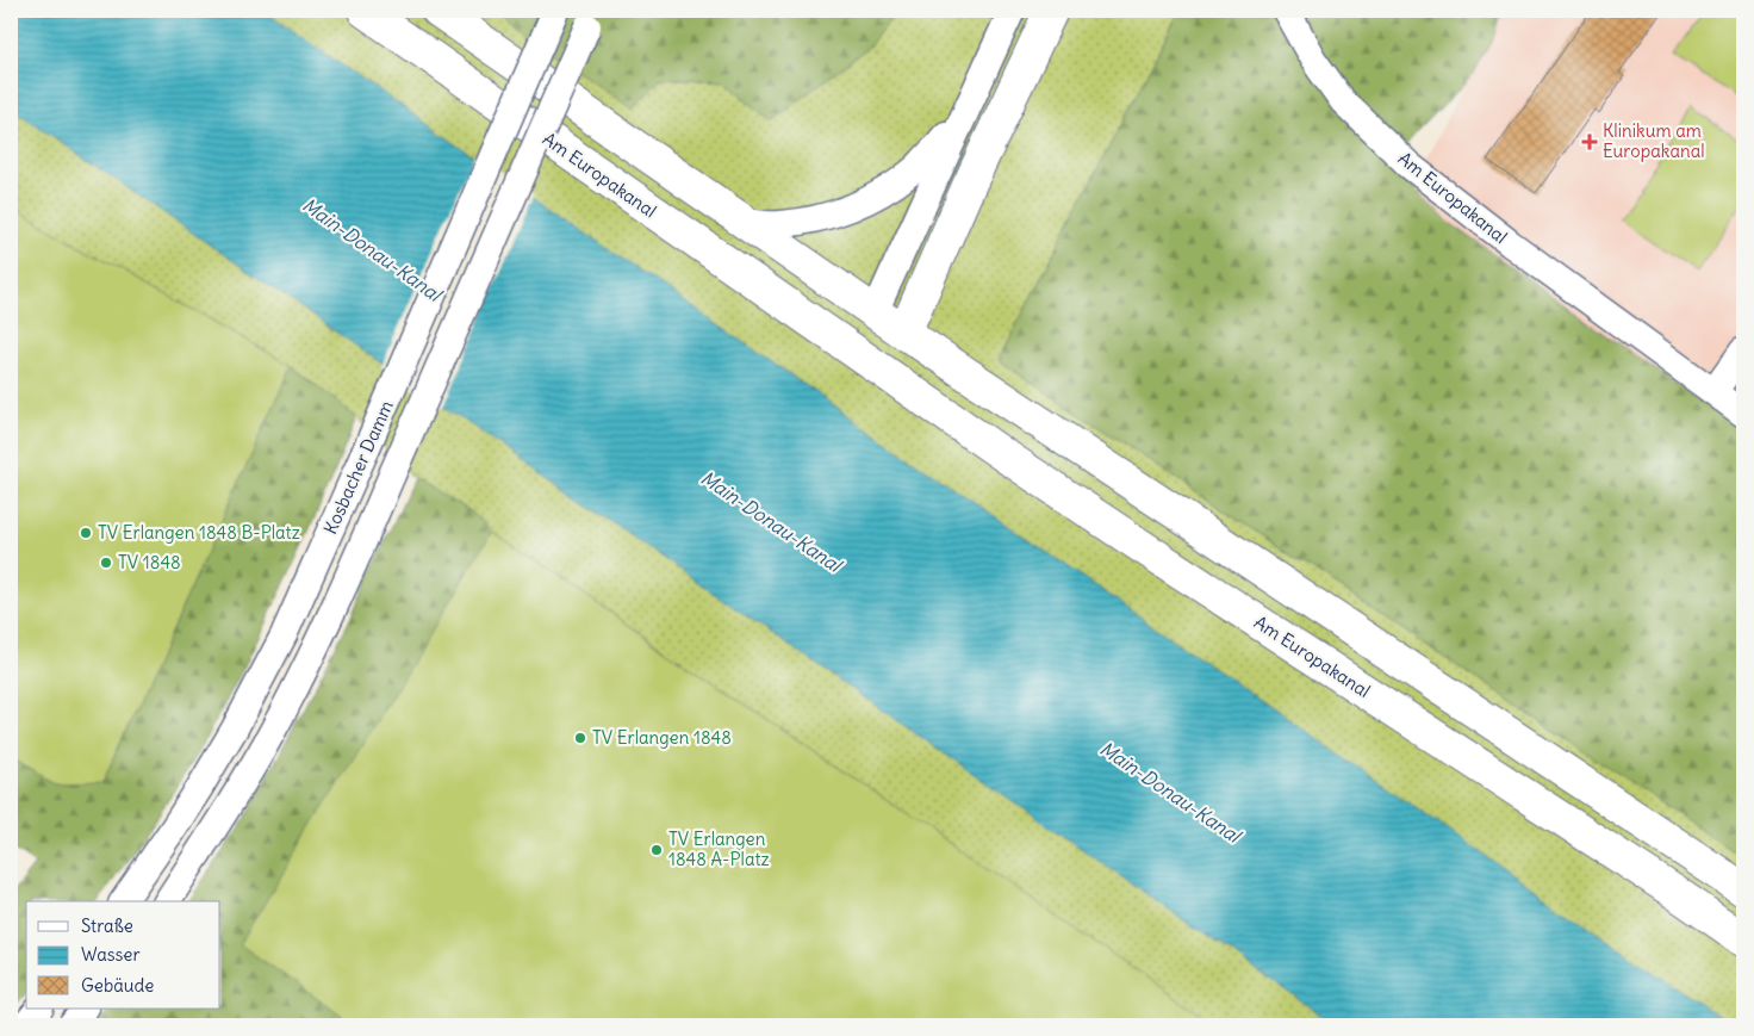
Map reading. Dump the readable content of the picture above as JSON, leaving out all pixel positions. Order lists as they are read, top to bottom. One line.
{"streets":{"main road":["Am Europakanal"],"street":["Kosbacher Damm"]},"water":["Main-Donau-Kanal"],"places":{"health":["Klinikum am Europakanal"],"other":["TV Erlangen 1848 B-Platz","TV 1848","TV Erlangen 1848","TV Erlangen 1848 A-Platz"]},"legend":["Straße","Wasser","Gebäude"]}
